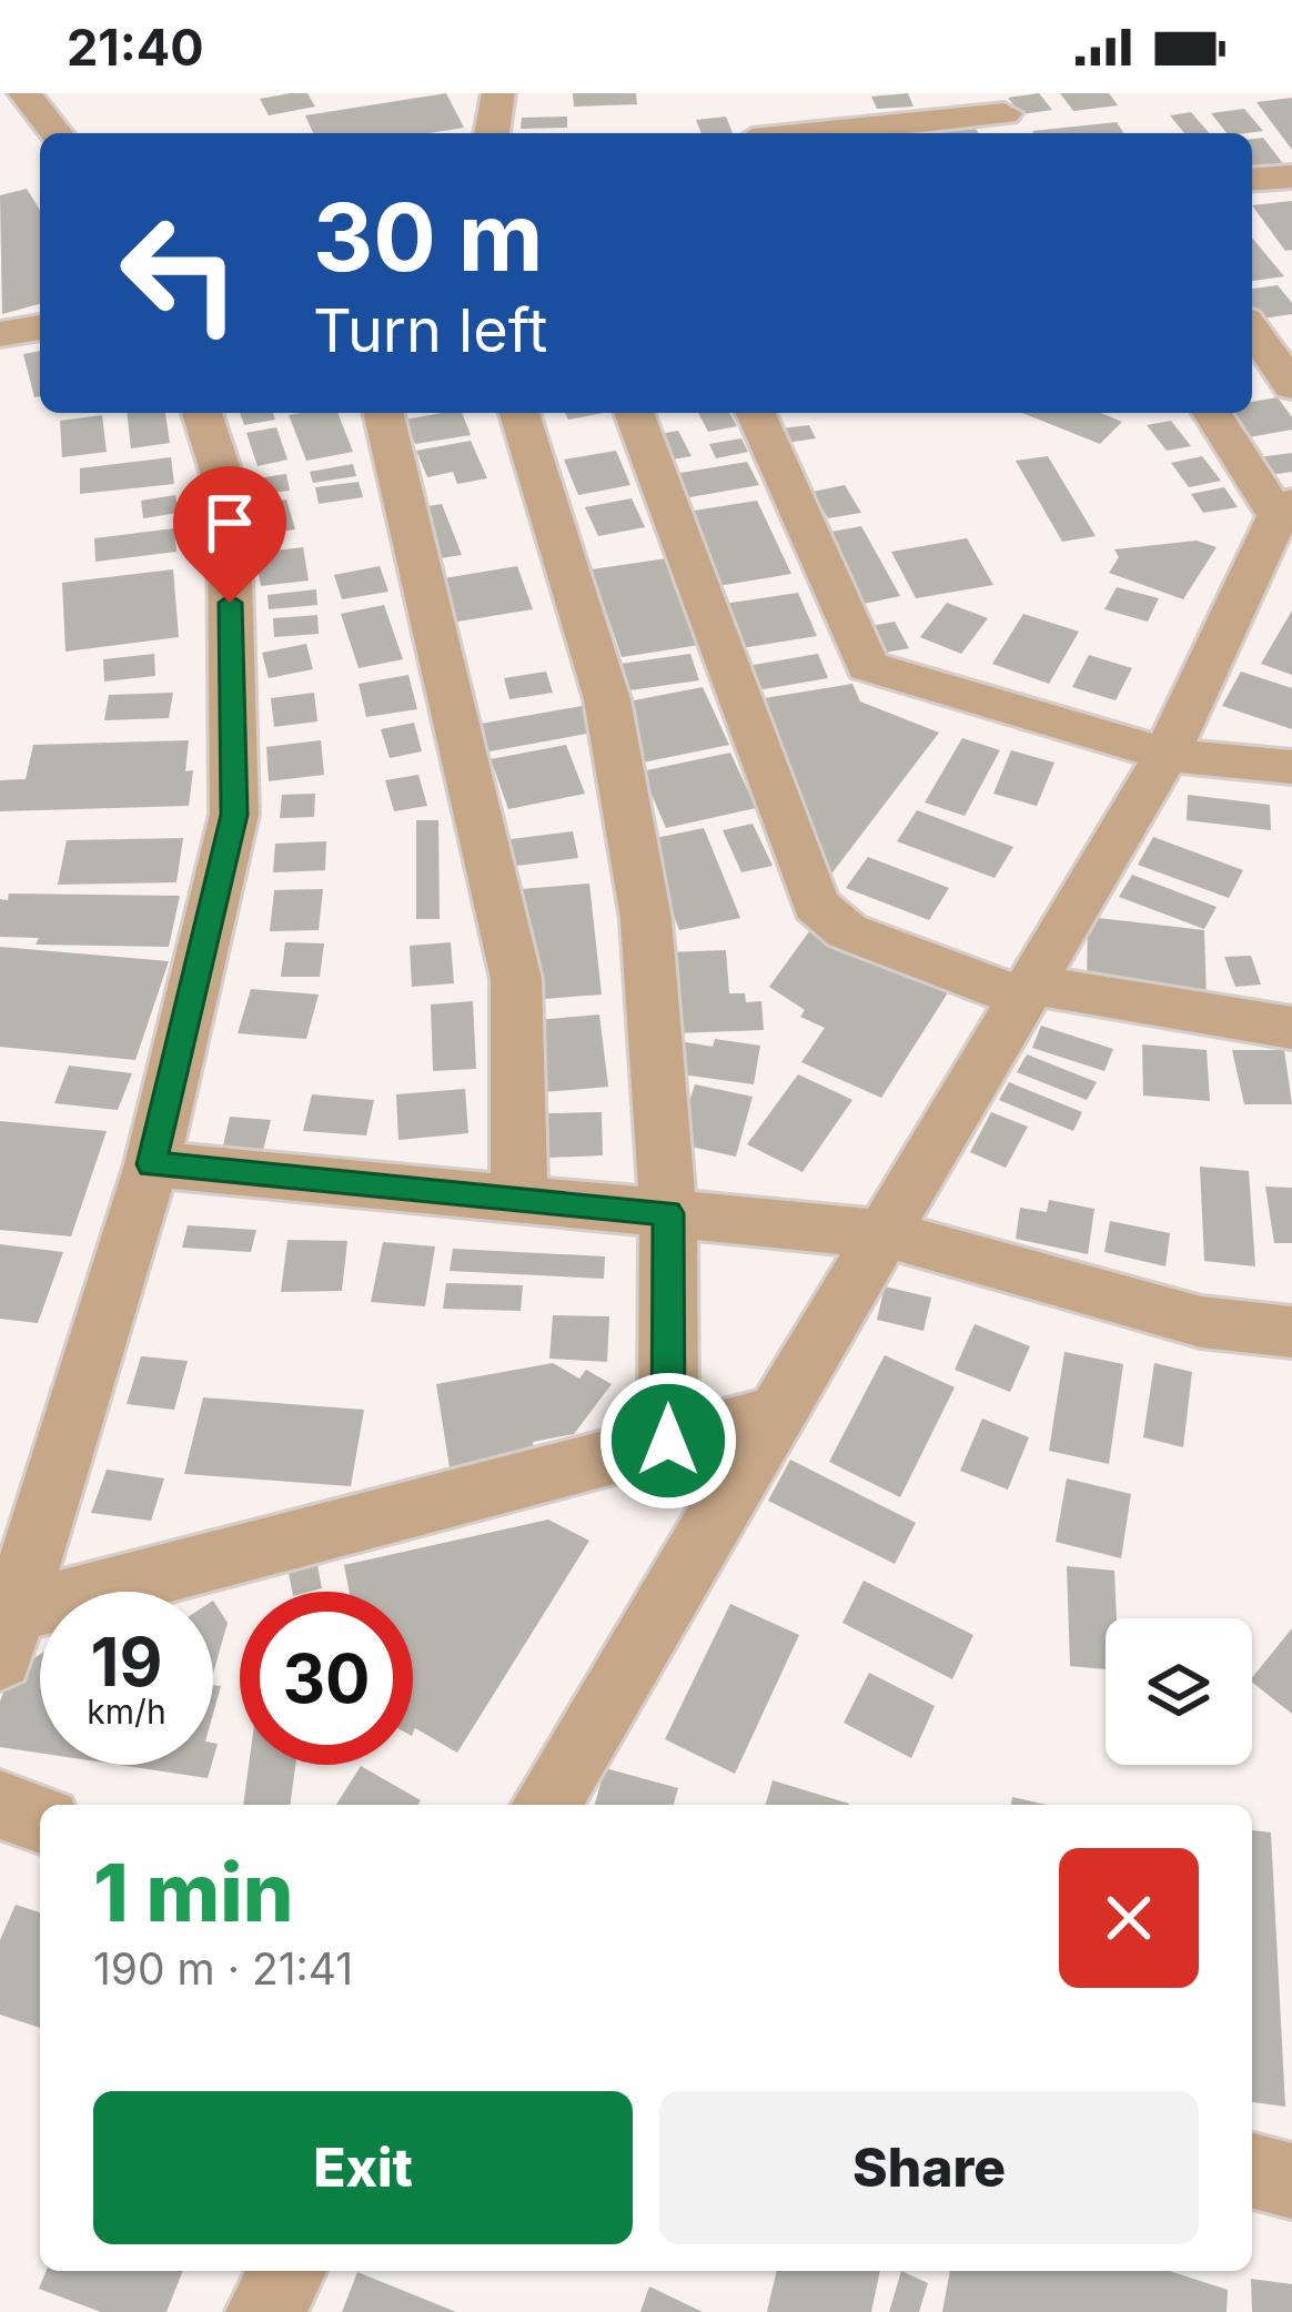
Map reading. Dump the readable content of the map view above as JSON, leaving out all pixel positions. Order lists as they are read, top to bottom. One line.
{"page":{"status":"21:40","turn":["30 m","Turn left"],"speed":"19 km/h","limit":"30","heading":["1 min","190 m · 21:41"],"buttons":["Exit","Share"]}}
